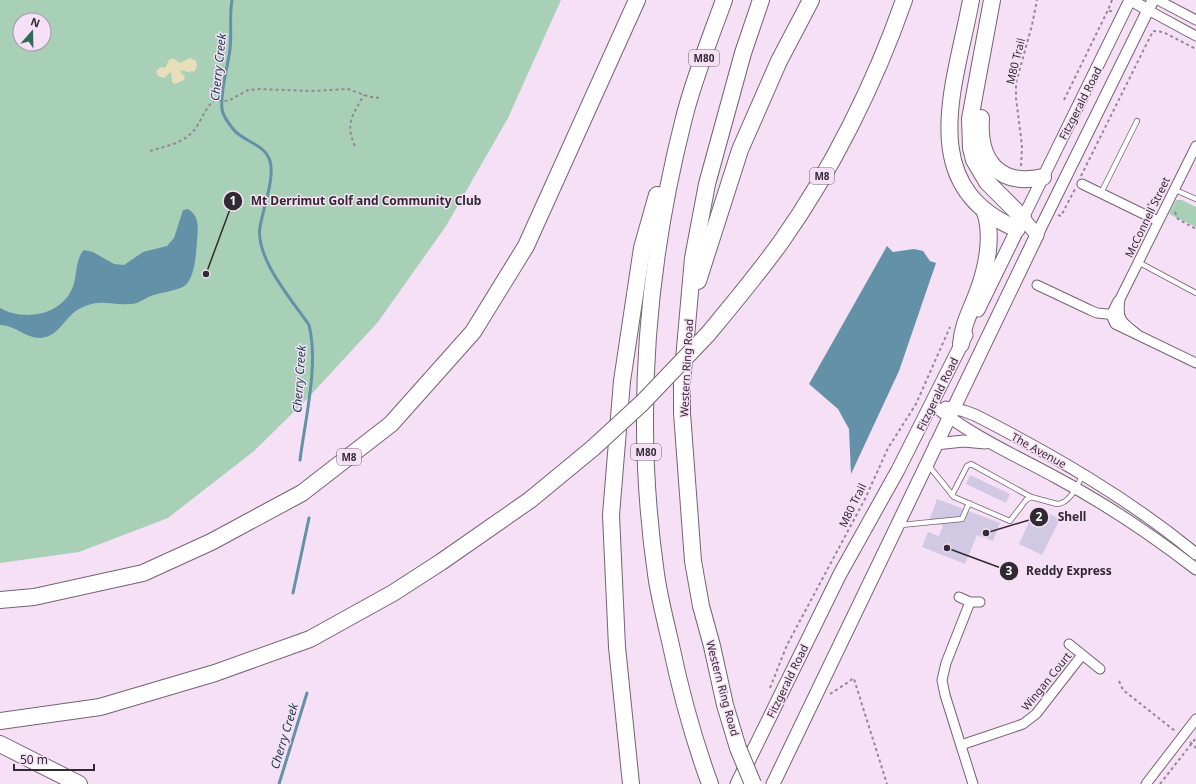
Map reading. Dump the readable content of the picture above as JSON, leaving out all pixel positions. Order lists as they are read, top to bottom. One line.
{"streets":{"highway":["M80","M8","Western Ring Road"],"main road":["Fitzgerald Road"],"street":["McConnell Street","The Avenue","Wingan Court"],"path":["M80 Trail"]},"crossings":[["Fitzgerald Road","The Avenue"]],"water":["Cherry Creek"],"places":["Mt Derrimut Golf and Community Club","Shell","Reddy Express"],"scale_bar":"50 m","north":"top"}
